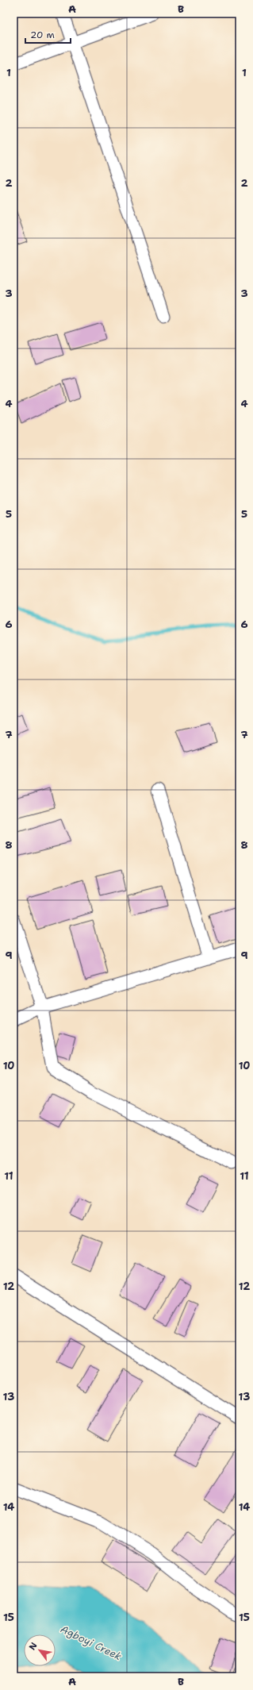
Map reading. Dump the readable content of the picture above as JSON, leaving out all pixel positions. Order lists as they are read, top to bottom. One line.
{"water":["Agboyi Creek"],"scale_bar":"20 m","north":"top left","grid":{"columns":["A","B"],"rows":["1","2","3","4","5","6","7","8","9","10","11","12","13","14","15"]}}
